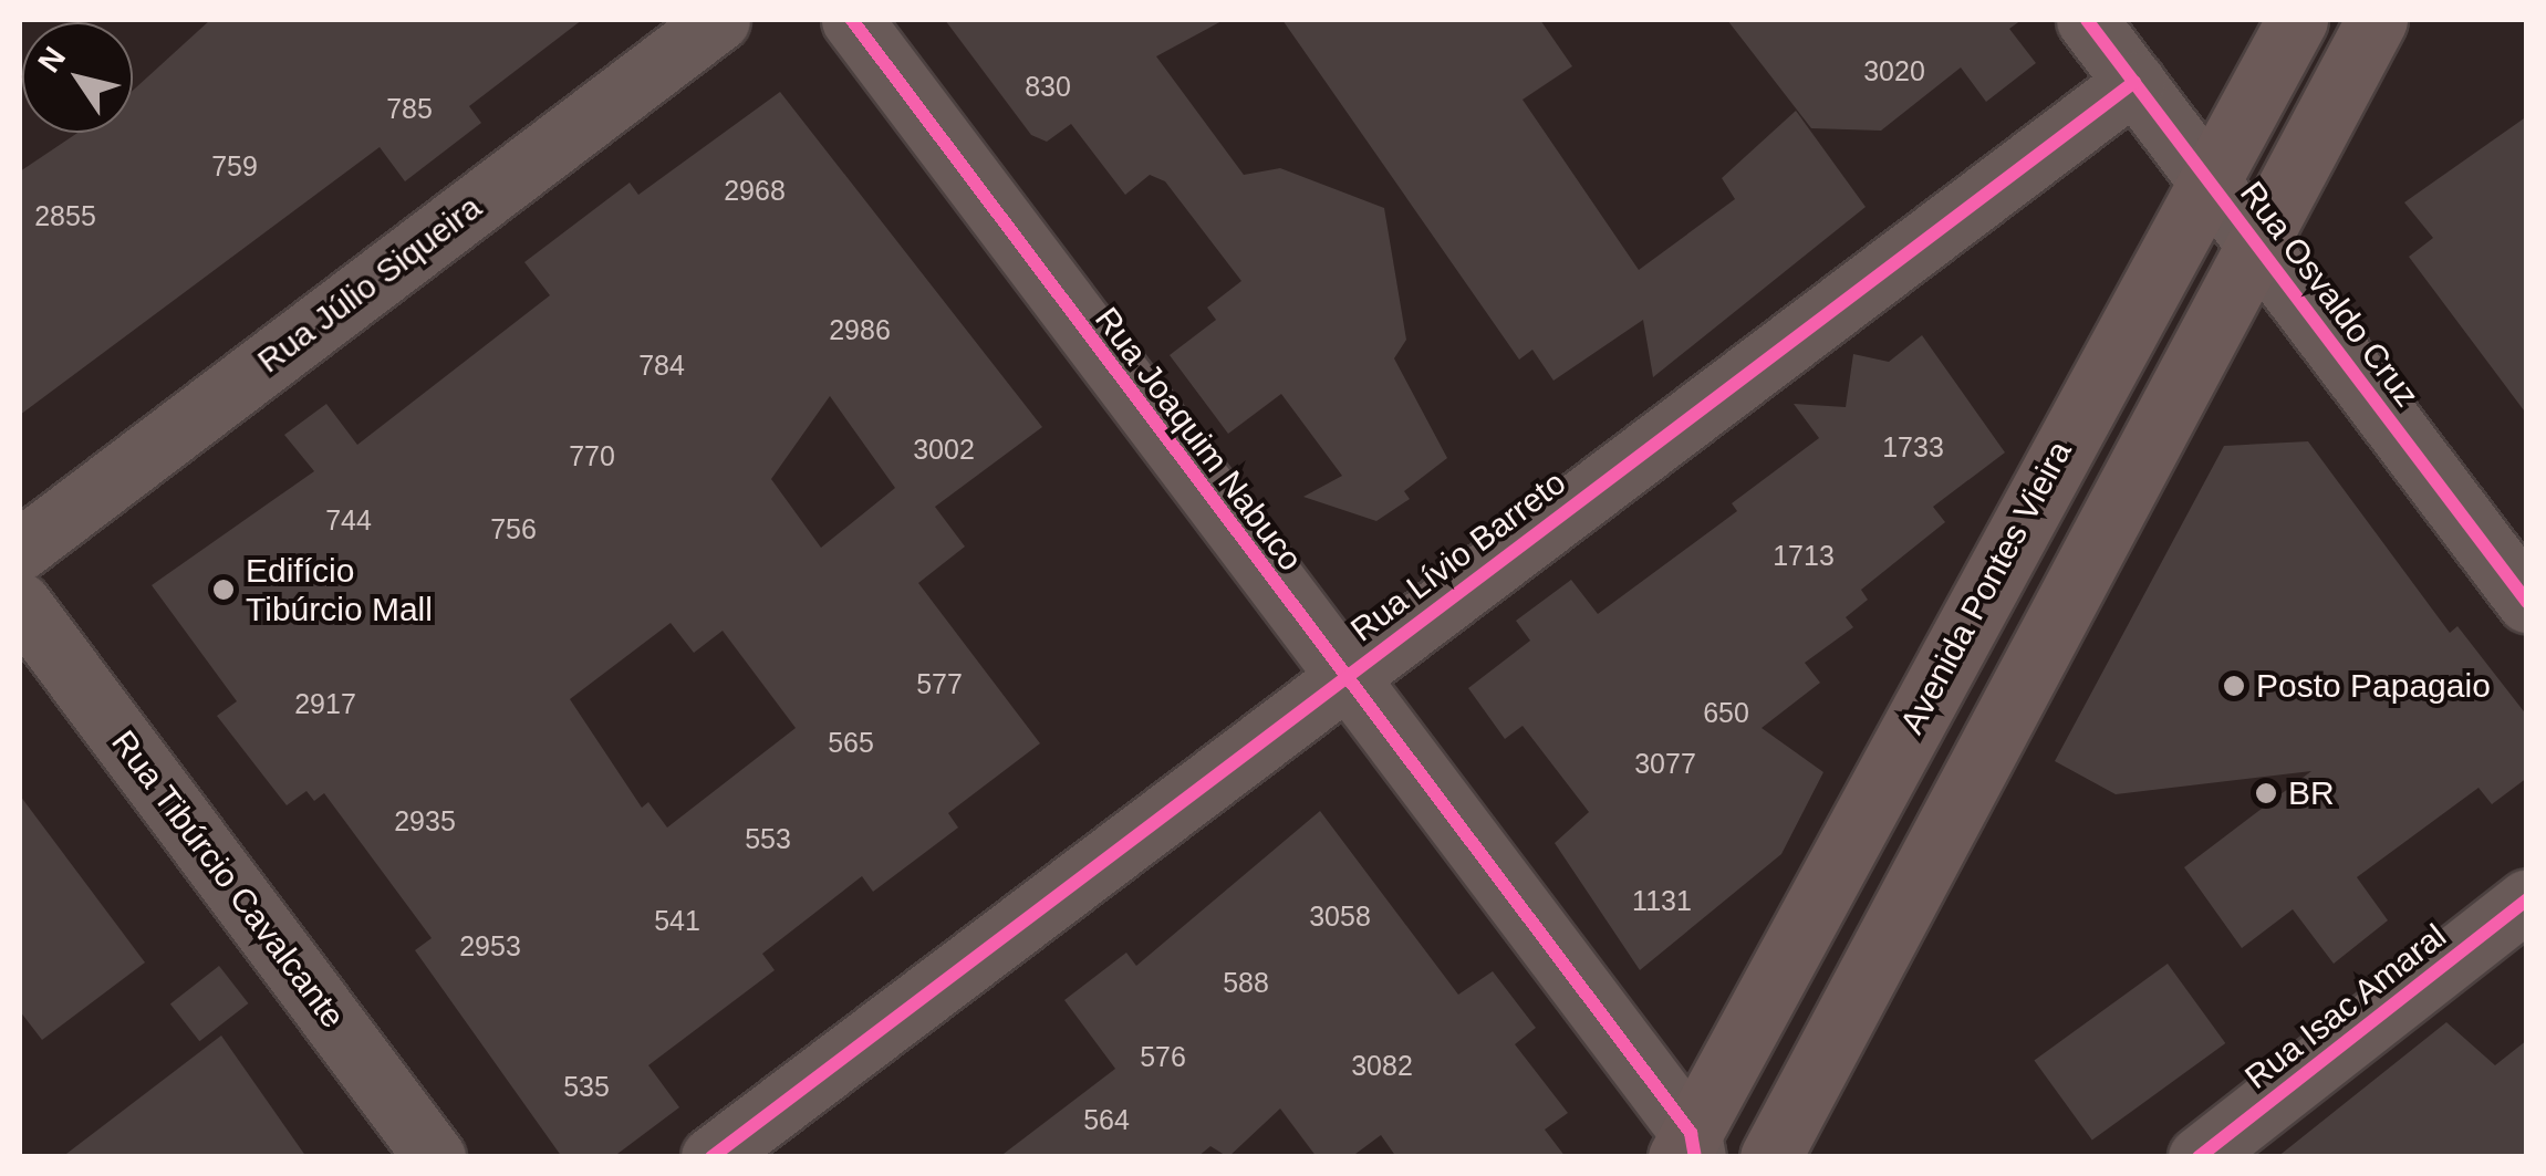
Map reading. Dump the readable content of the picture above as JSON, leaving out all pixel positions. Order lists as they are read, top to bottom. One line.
{"streets":{"main road":["Avenida Pontes Vieira"],"street":["Rua Júlio Siqueira","Rua Osvaldo Cruz","Rua Joaquim Nabuco","Rua Lívio Barreto","Rua Tibúrcio Cavalcante","Rua Isac Amaral"]},"crossings":[["Rua Osvaldo Cruz","Rua Lívio Barreto"],["Rua Osvaldo Cruz","Avenida Pontes Vieira"],["Rua Joaquim Nabuco","Rua Lívio Barreto"],["Rua Joaquim Nabuco","Avenida Pontes Vieira"]],"places":["Edifício Tibúrcio Mall","Posto Papagaio","BR"],"house_numbers":["3020","830","785","759","2968","2855","2986","784","1733","3002","770","744","756","1713","577","2917","650","565","3077","2935","553","1131","3058","541","2953","588","576","3082","535","564"],"north":"top left"}
